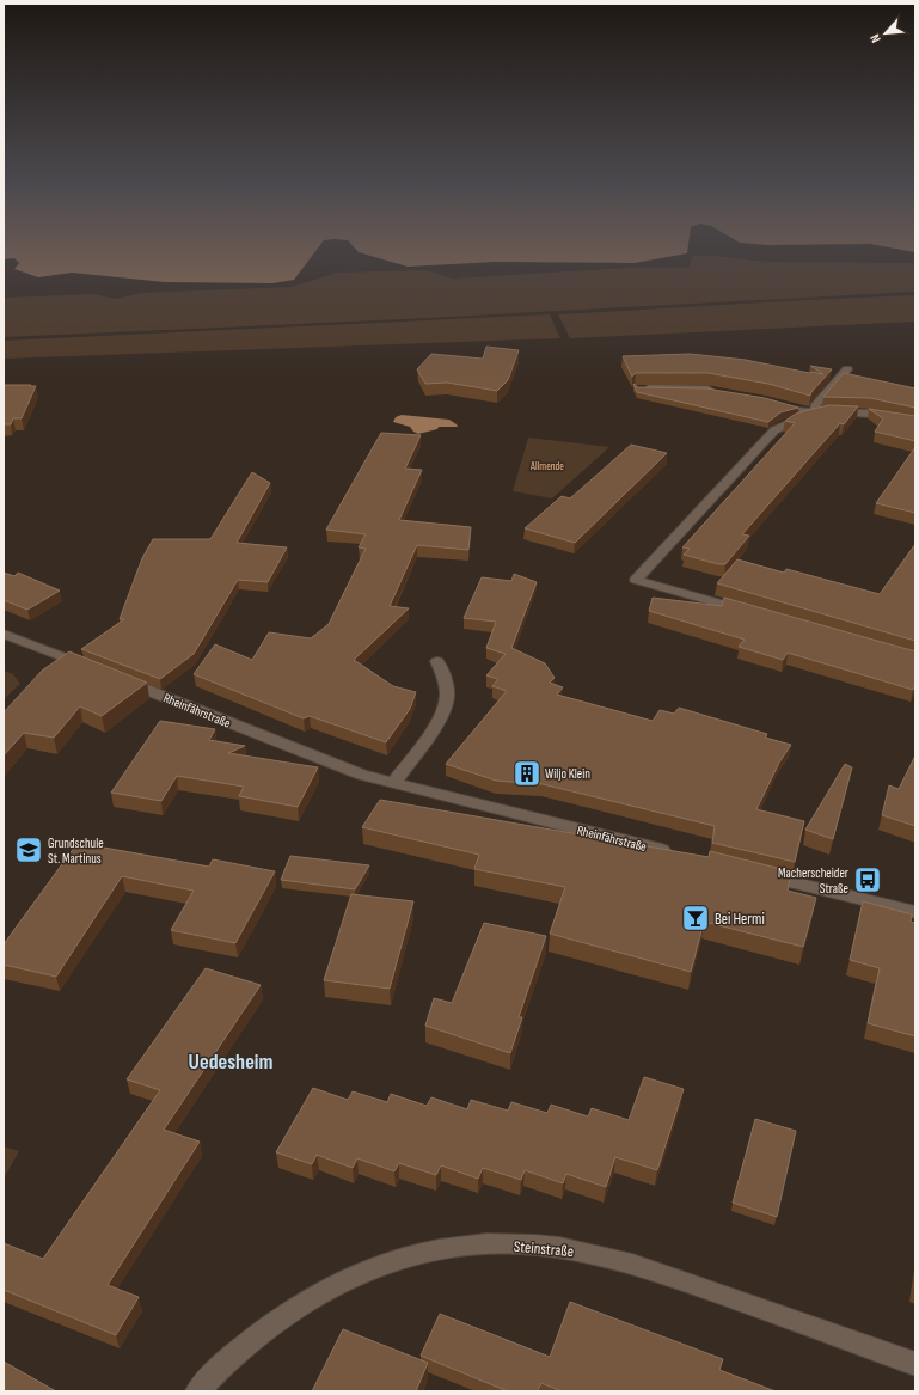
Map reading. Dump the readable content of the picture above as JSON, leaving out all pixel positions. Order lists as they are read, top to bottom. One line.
{"streets":{"street":["Rheinfährstraße","Steinstraße"]},"districts":["Uedesheim"],"parks":["Allmende"],"places":{"building":["Wiljo Klein"],"school or university":["Grundschule St. Martinus"],"bus stop":["Macherscheider Straße"],"bar":["Bei Hermi"]},"north":"bottom left"}
